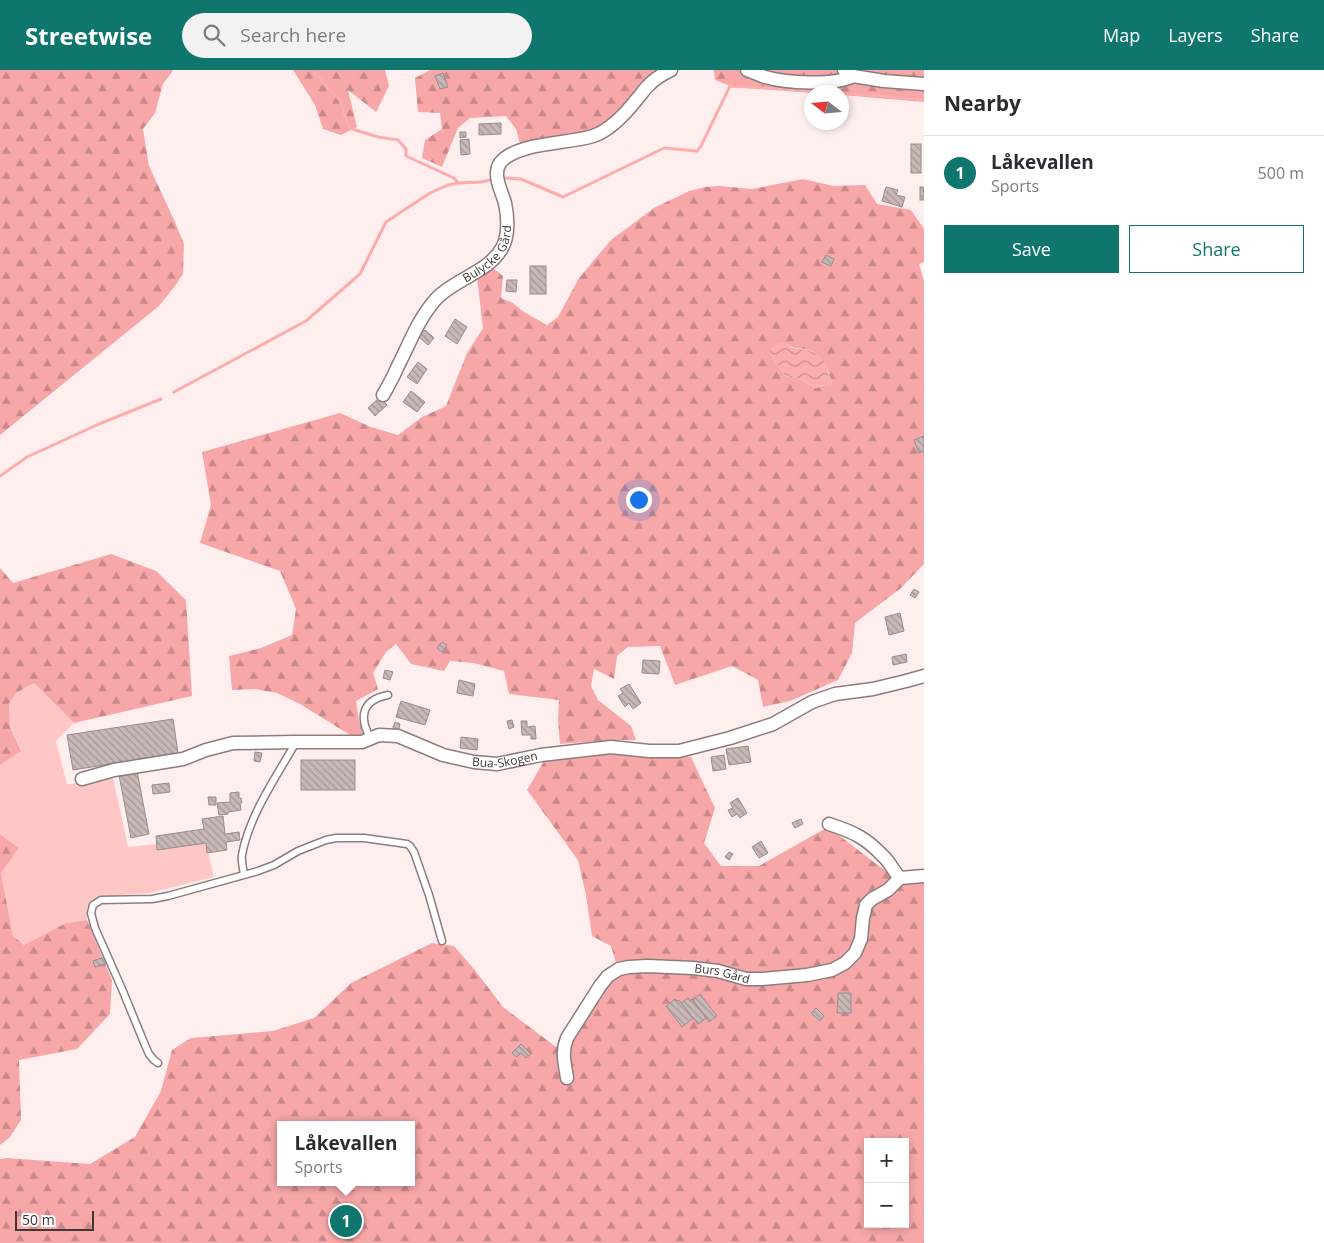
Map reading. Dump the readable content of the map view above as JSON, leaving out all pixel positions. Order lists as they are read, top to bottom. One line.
{"streets":{"street":["Bulycke Gård","Bua-Skogen","Burs Gård"]},"scale_bar":"50 m","north":"left","page":{"header":"Streetwise","search":"Search here","nav":["Map","Layers","Share"],"heading":"Nearby","list":[{"mark":"1","name":"Låkevallen","note":"Sports","value":"500 m"}],"buttons":["Save","Share"],"popup":["Låkevallen","Sports"],"map_buttons":["+","−"],"pins":"1","scale":"50 m"}}
